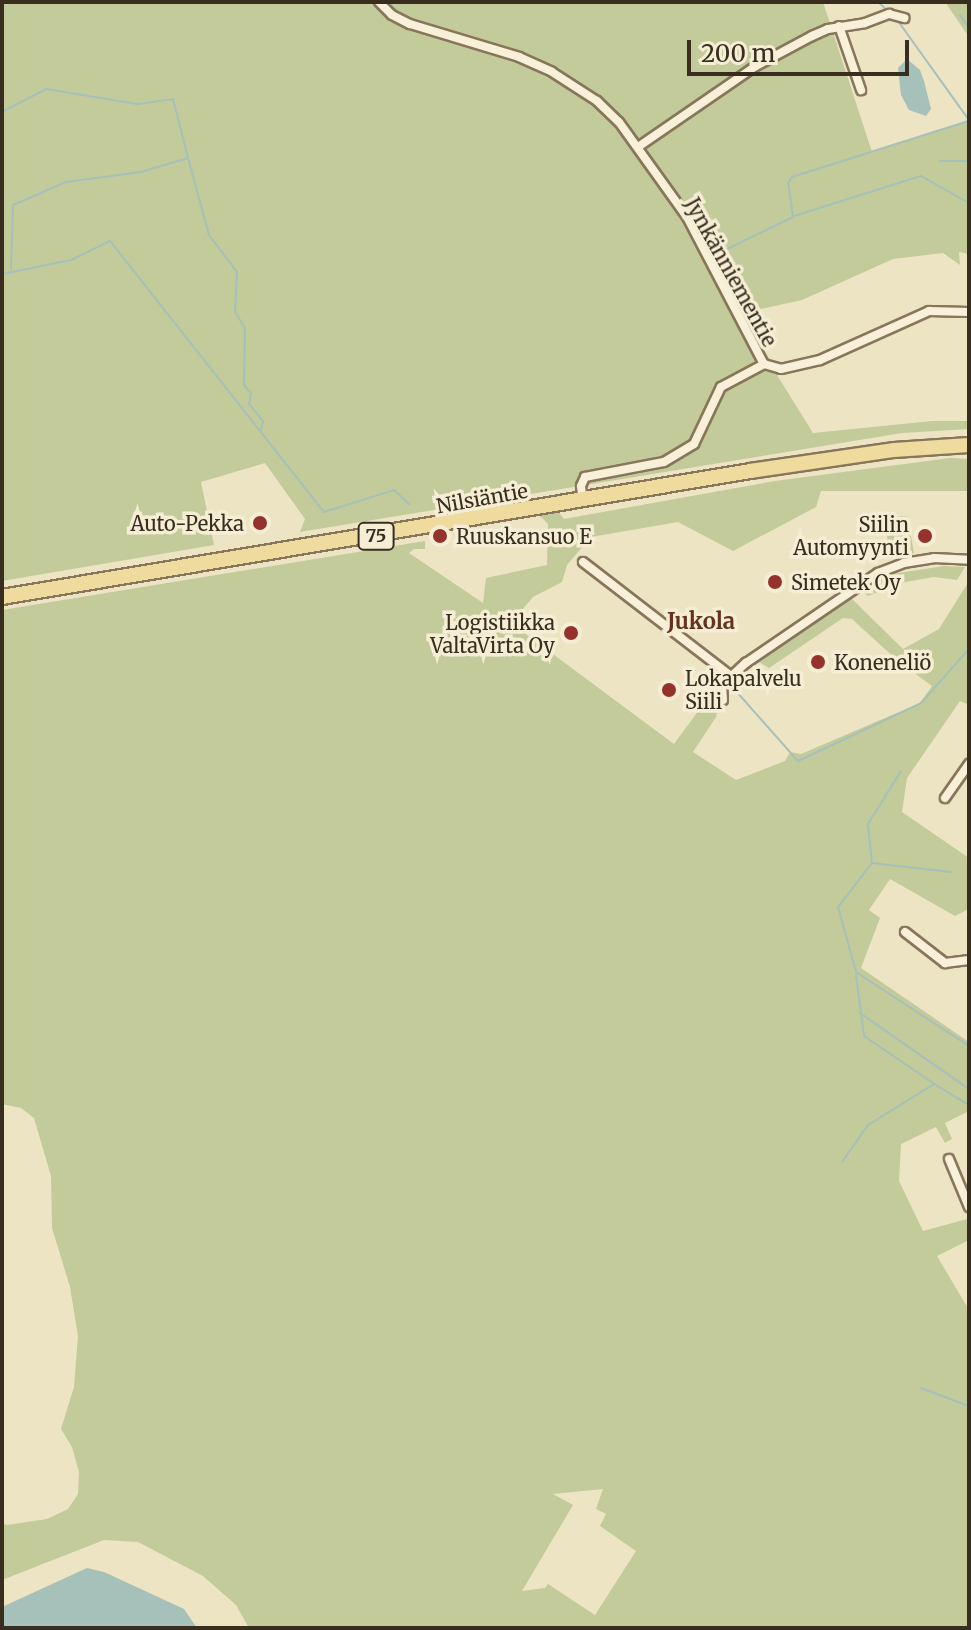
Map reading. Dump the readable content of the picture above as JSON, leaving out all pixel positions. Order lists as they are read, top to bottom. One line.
{"streets":{"main road":["Nilsiäntie","75"],"street":["Jynkänniementie"]},"districts":["Jukola"],"places":["Auto-Pekka","Ruuskansuo E","Siilin Automyynti","Simetek Oy","Logistiikka ValtaVirta Oy","Koneneliö","Lokapalvelu Siili"],"scale_bar":"200 m"}
